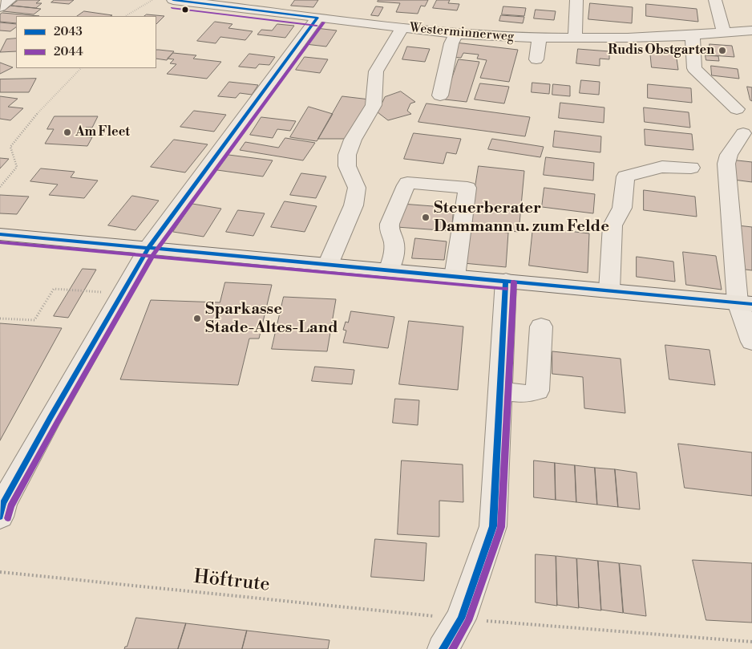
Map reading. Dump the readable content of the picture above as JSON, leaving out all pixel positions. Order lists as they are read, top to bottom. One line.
{"streets":{"street":["Westerminnerweg"],"path":["Höftrute"]},"places":["Rudis Obstgarten","Am Fleet","Steuerberater Dammann u. zum Felde","Sparkasse Stade-Altes-Land"],"lines":["transit line 2043","transit line 2044"],"legend":["2043","2044"]}
